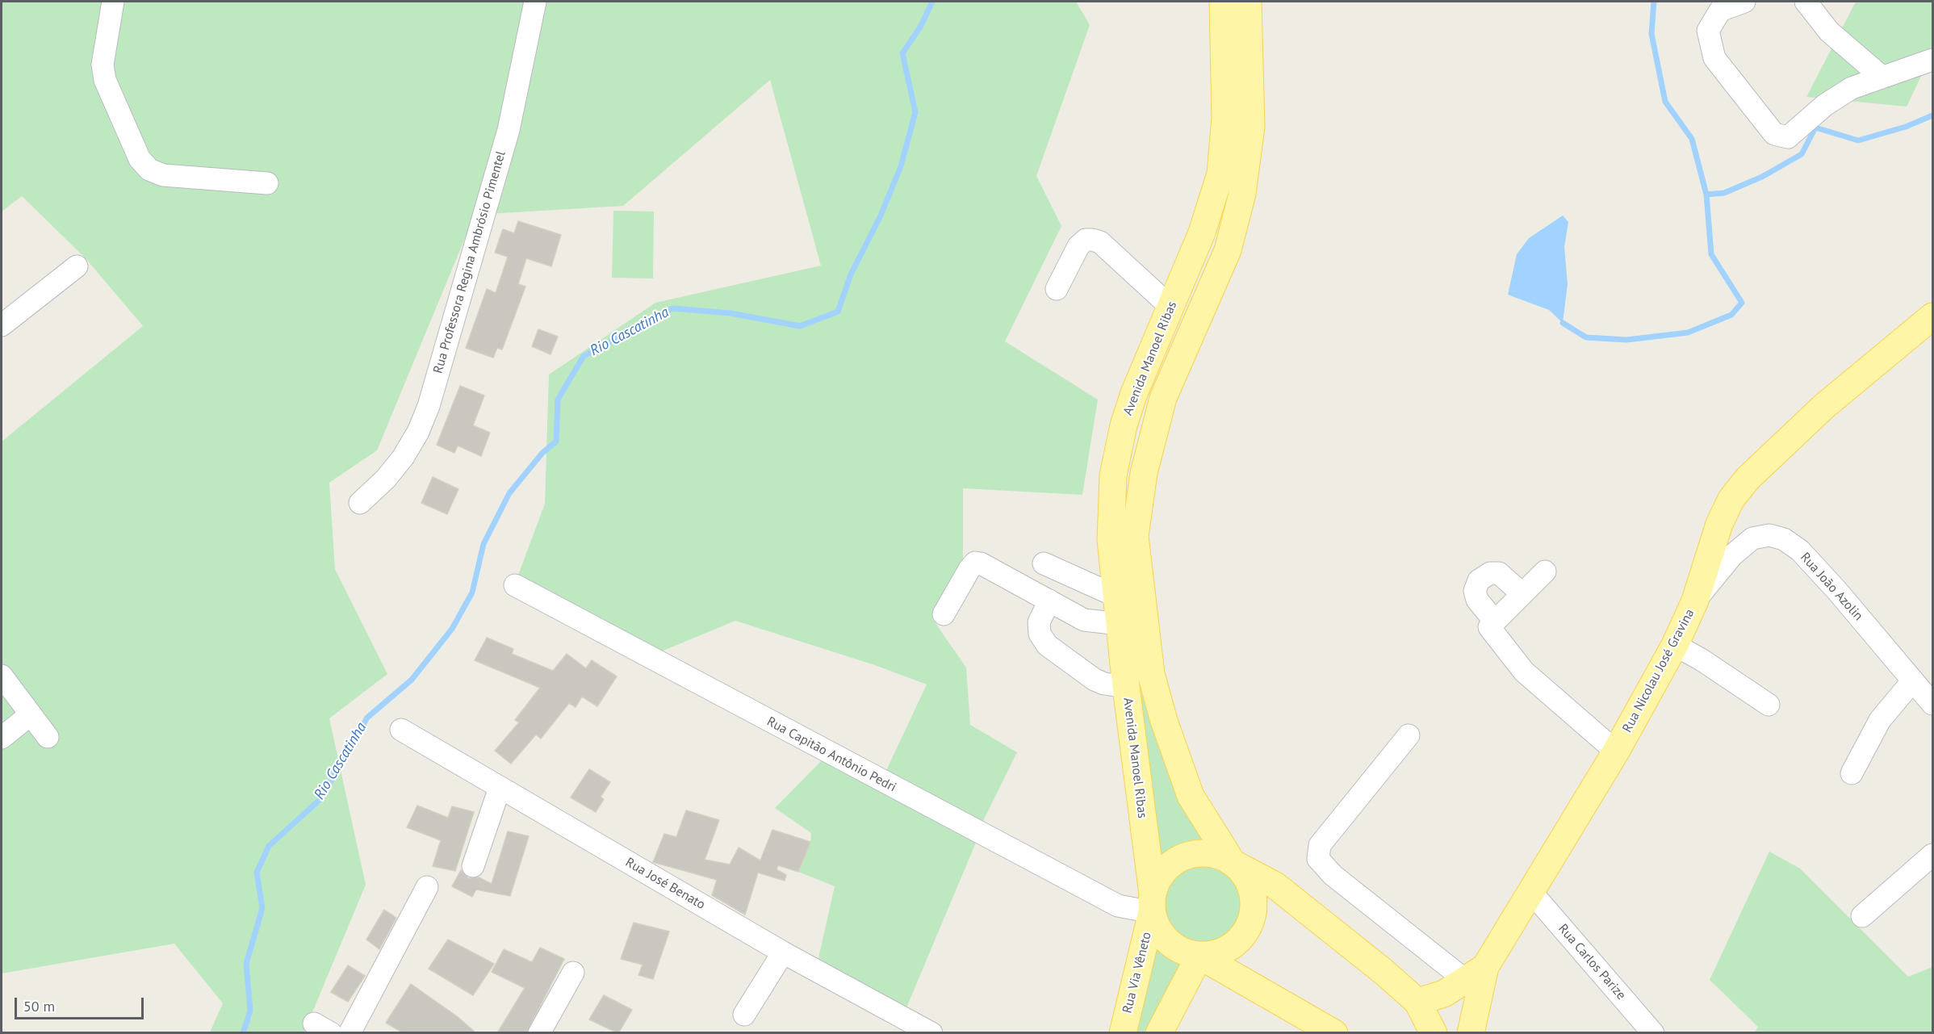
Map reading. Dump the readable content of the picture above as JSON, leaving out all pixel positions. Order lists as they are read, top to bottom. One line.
{"streets":{"main road":["Avenida Manoel Ribas","Rua Nicolau José Gravina","Rua Via Vêneto"],"street":["Rua Professora Regina Ambrósio Pimentel","Rua João Azolin","Rua Capitão Antônio Pedri","Rua José Benato","Rua Carlos Parize"]},"crossings":[["Avenida Manoel Ribas","Rua Nicolau José Gravina"],["Avenida Manoel Ribas","Rua Capitão Antônio Pedri"],["Avenida Manoel Ribas","Rua Via Vêneto"],["Rua João Azolin","Rua Nicolau José Gravina"],["Rua Nicolau José Gravina","Rua Carlos Parize"],["Rua Capitão Antônio Pedri","Rua Via Vêneto"]],"water":["Rio Cascatinha"],"scale_bar":"50 m"}
